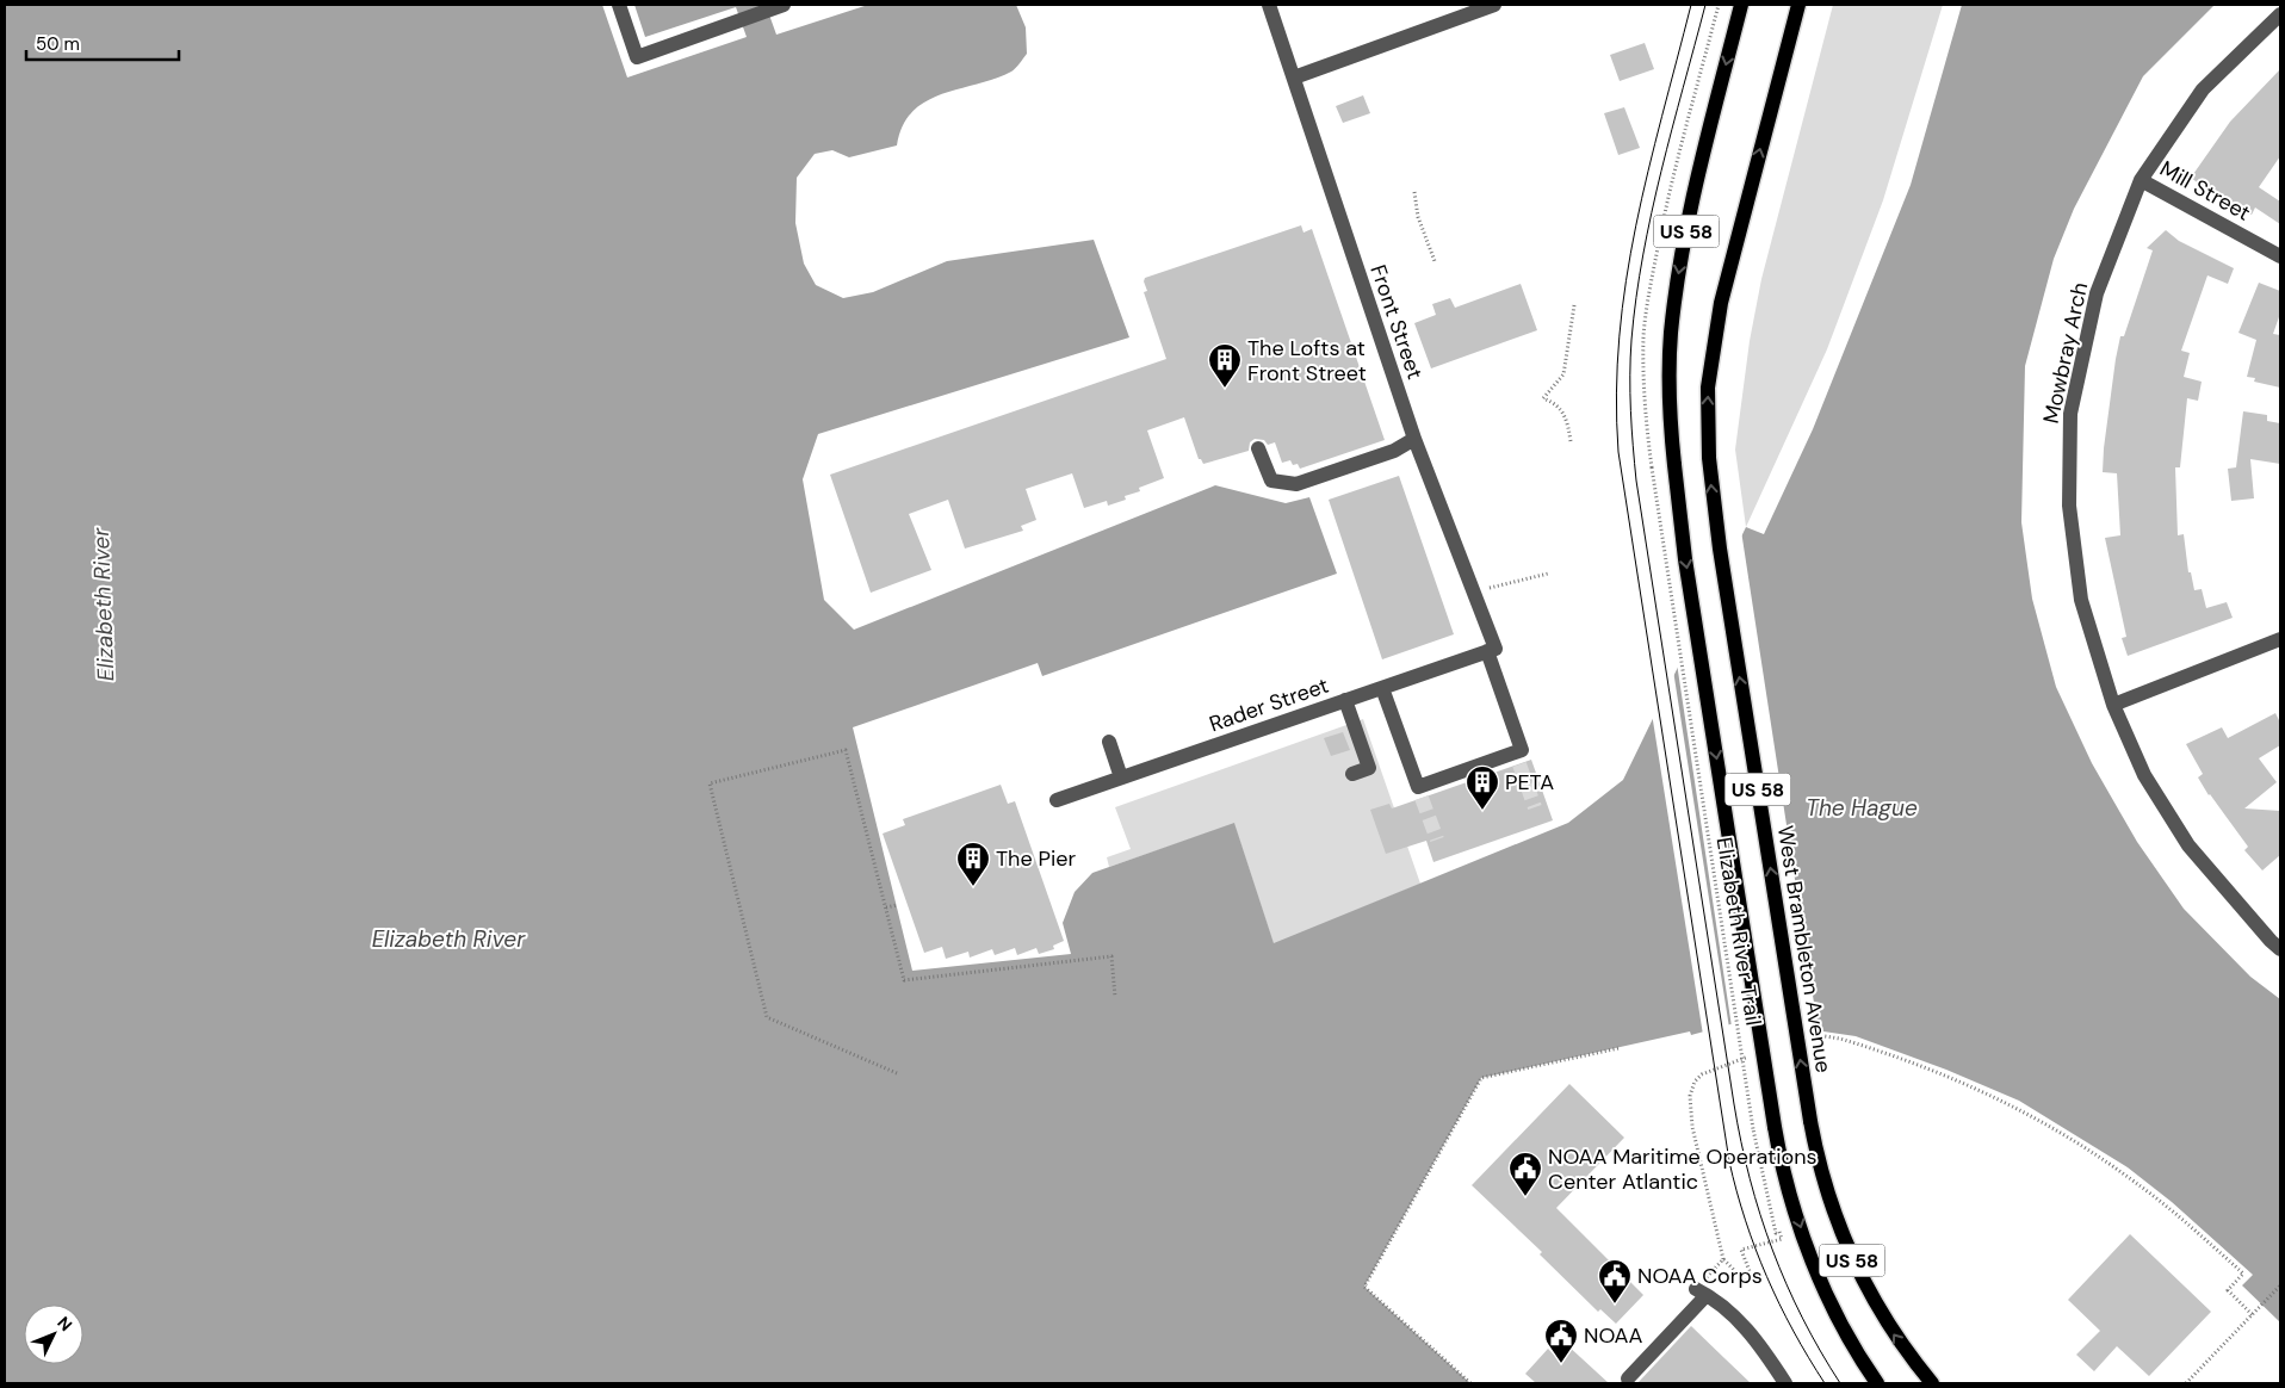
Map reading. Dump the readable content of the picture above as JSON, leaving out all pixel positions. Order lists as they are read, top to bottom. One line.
{"streets":{"main road":["US 58","West Brambleton Avenue"],"street":["Mill Street","Front Street","Mowbray Arch","Rader Street"],"path":["Elizabeth River Trail"]},"crossings":[["Mill Street","Mowbray Arch"],["Front Street","Rader Street"]],"water":["Elizabeth River","The Hague"],"places":{"building":["The Lofts at Front Street","PETA","The Pier"],"public building":["NOAA Maritime Operations Center Atlantic","NOAA Corps","NOAA"]},"scale_bar":"50 m","north":"top right"}
